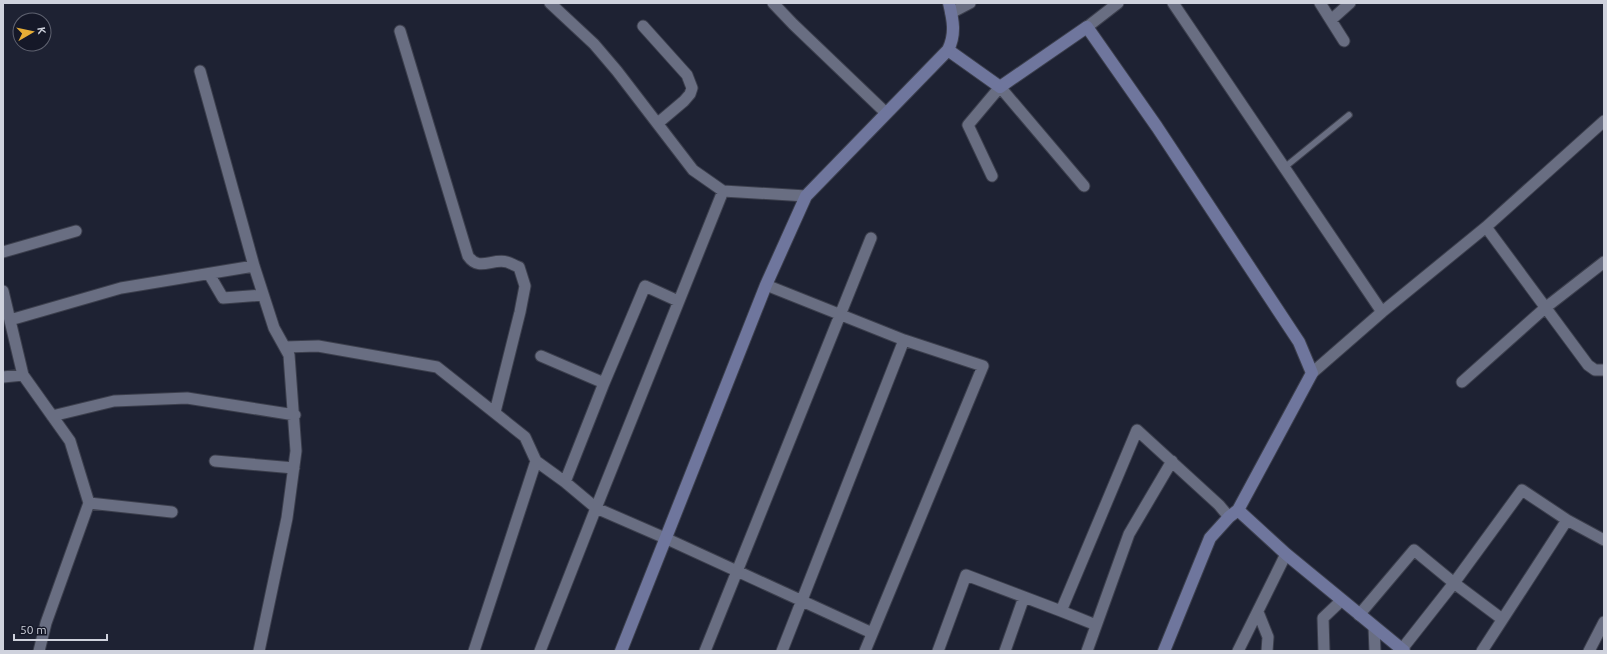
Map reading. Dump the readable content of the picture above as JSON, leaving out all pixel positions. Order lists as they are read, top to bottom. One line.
{"scale_bar":"50 m","north":"right"}
